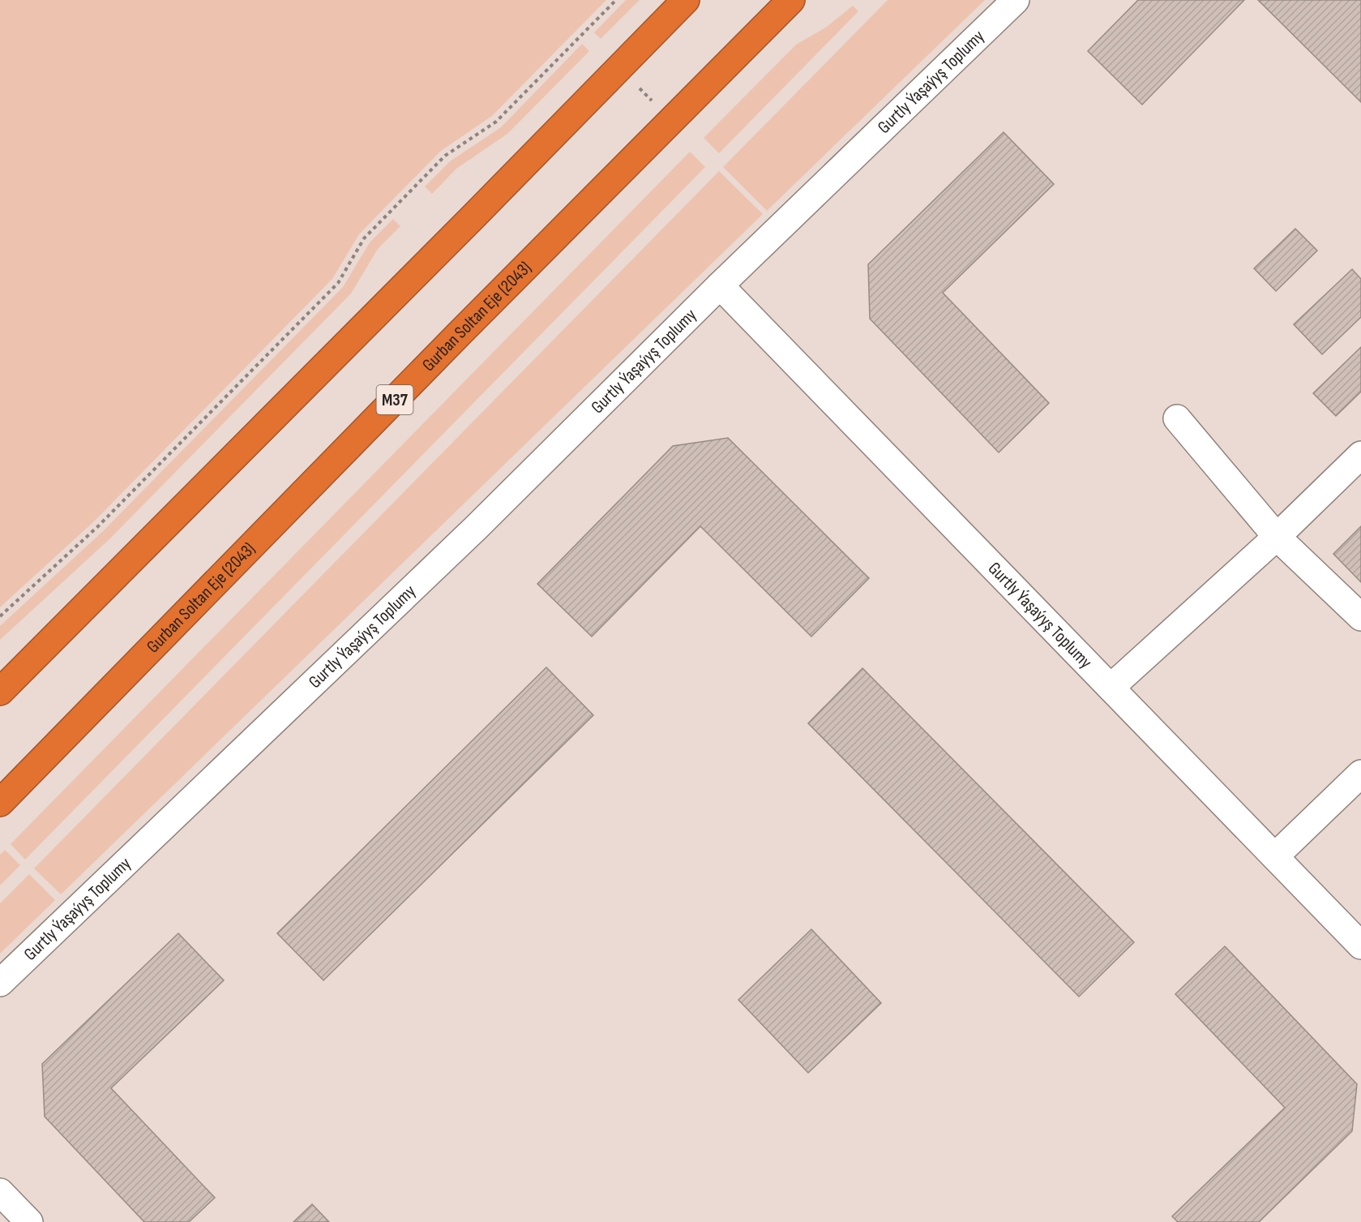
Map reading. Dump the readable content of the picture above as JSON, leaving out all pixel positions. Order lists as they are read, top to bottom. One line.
{"streets":{"highway":["Gurban Soltan Eje (2043)","M37"],"street":["Gurtly Ýaşaýyş Toplumy"]}}
